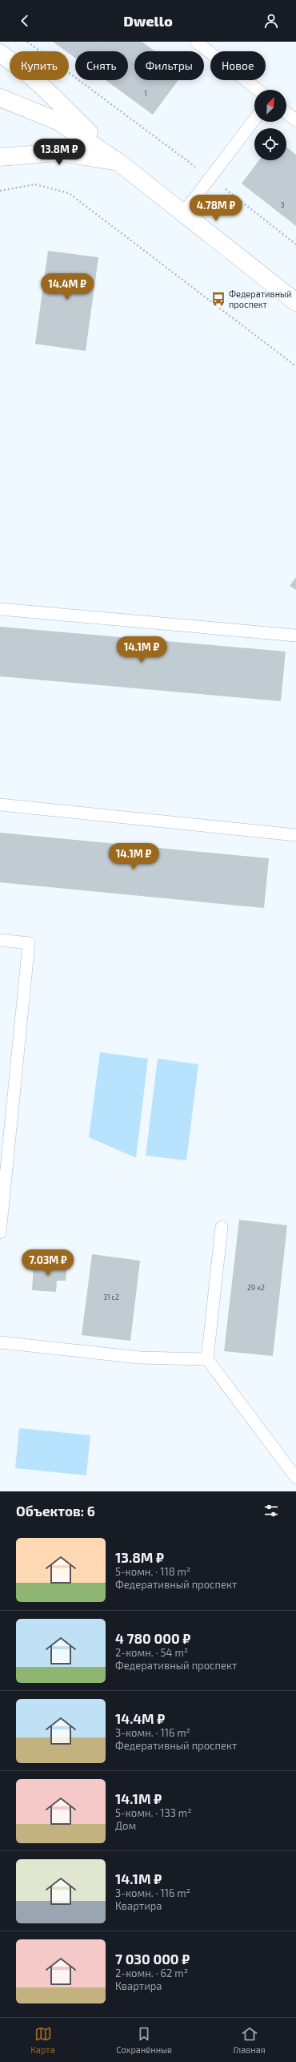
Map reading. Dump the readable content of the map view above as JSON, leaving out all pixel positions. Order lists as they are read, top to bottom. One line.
{"places":{"bus stop":["Федеративный проспект"]},"house_numbers":["1","3","29 к2","31 с2"],"north":"top right","page":{"header":"Dwello","chip":["Купить","Снять","Фильтры","Новое"],"price":["13.8M ₽","4.78M ₽","14.4M ₽","14.1M ₽","14.1M ₽","7.03M ₽"],"heading":"Объектов: 6","list":[{"name":"13.8M ₽","note":"5-комн. · 118 m² · Федеративный проспект"},{"name":"4 780 000 ₽","note":"2-комн. · 54 m² · Федеративный проспект"},{"name":"14.4M ₽","note":"3-комн. · 116 m² · Федеративный проспект"},{"name":"14.1M ₽","note":"5-комн. · 133 m² · Дом"},{"name":"14.1M ₽","note":"3-комн. · 116 m² · Квартира"},{"name":"7 030 000 ₽","note":"2-комн. · 62 m² · Квартира"}],"tabs":["Карта","Сохранённые","Главная"]}}
